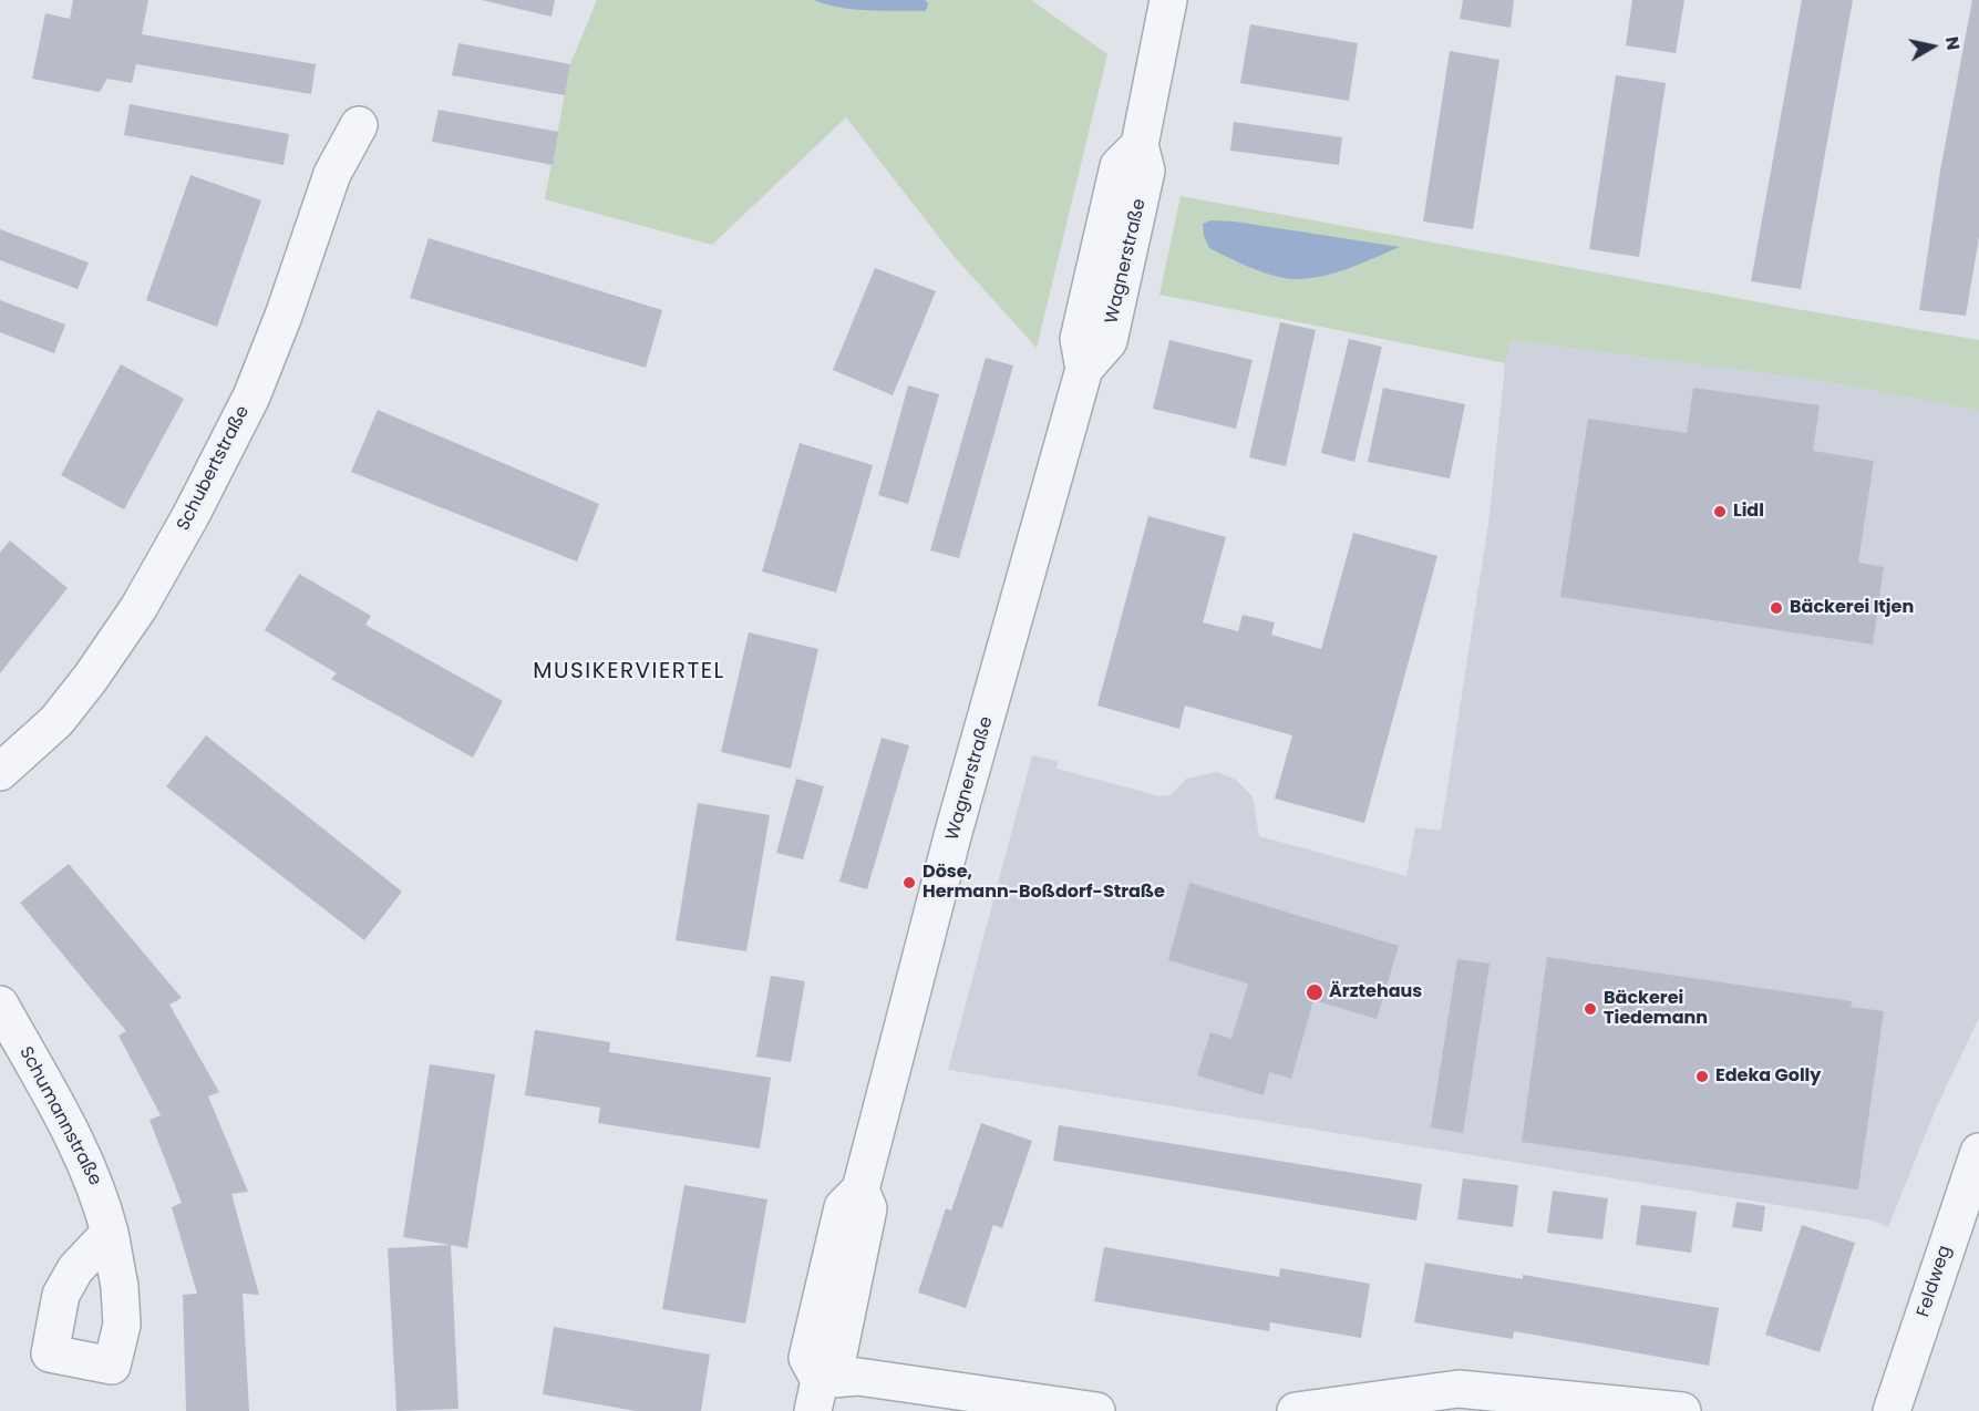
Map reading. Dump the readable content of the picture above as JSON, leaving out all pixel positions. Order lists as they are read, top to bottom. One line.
{"streets":{"street":["Wagnerstraße","Schubertstraße","Schumannstraße","Feldweg"]},"districts":["MUSIKERVIERTEL"],"places":["Lidl","Bäckerei Itjen","Döse, Hermann-Boßdorf-Straße","Ärztehaus","Bäckerei Tiedemann","Edeka Golly"],"north":"right"}
